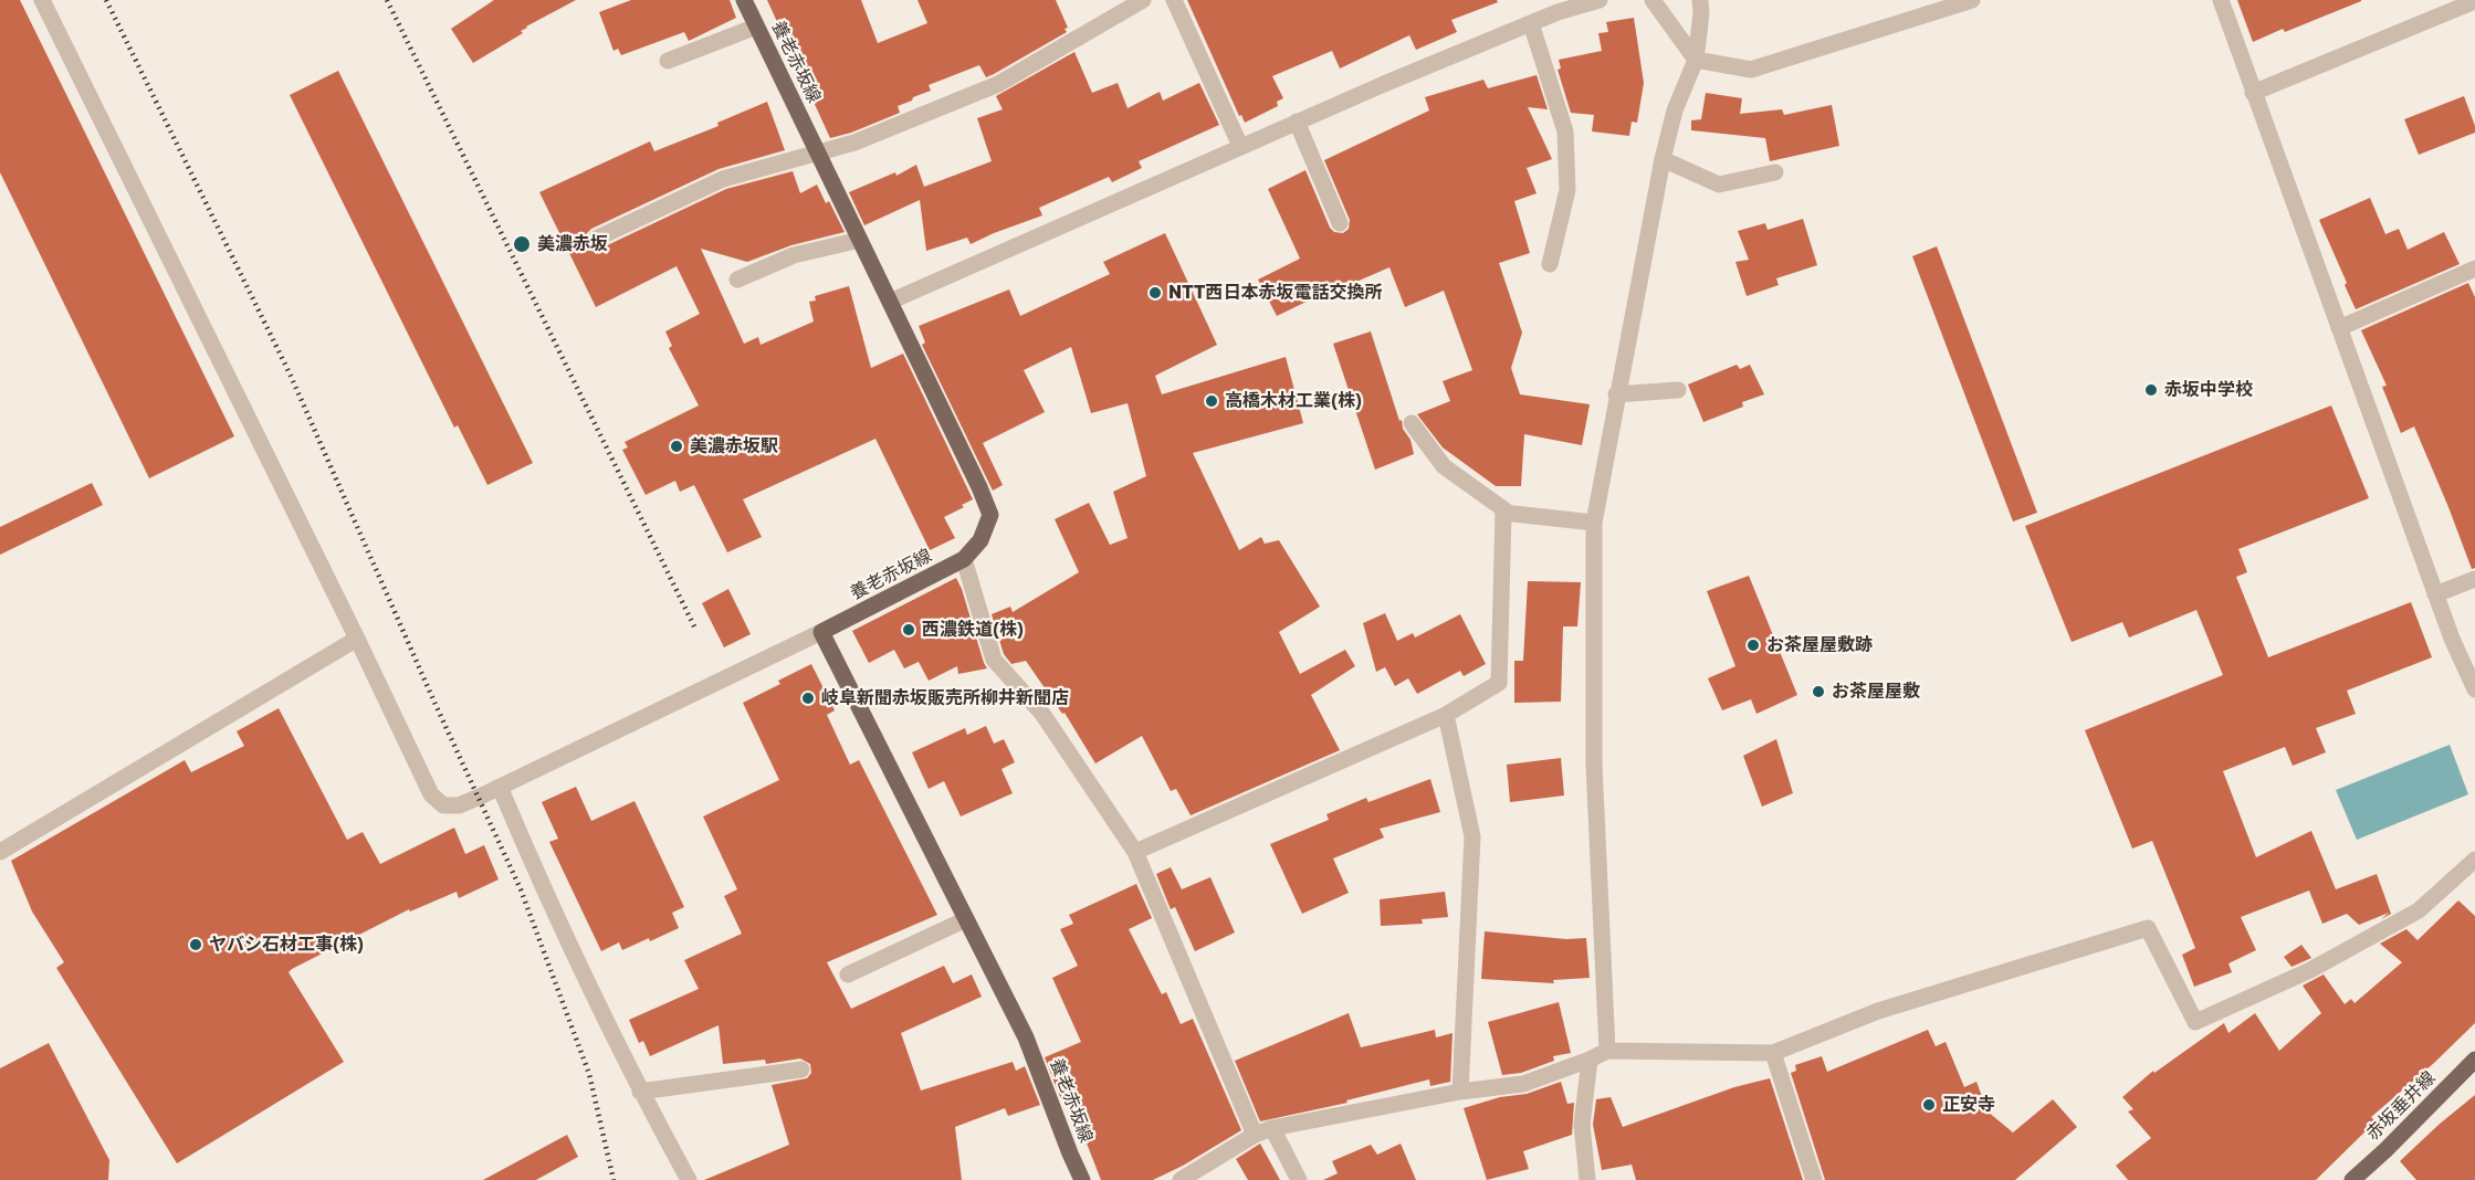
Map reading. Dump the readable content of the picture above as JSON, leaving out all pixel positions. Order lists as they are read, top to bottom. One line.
{"streets":{"main road":["養老赤坂線","赤坂垂井線"]},"places":["美濃赤坂","NTT西日本赤坂電話交換所","赤坂中学校","高橋木材工業(株)","美濃赤坂駅","西濃鉄道(株)","お茶屋屋敷跡","お茶屋屋敷","岐阜新聞赤坂販売所柳井新聞店","ヤバシ石材工事(株)","正安寺"]}
